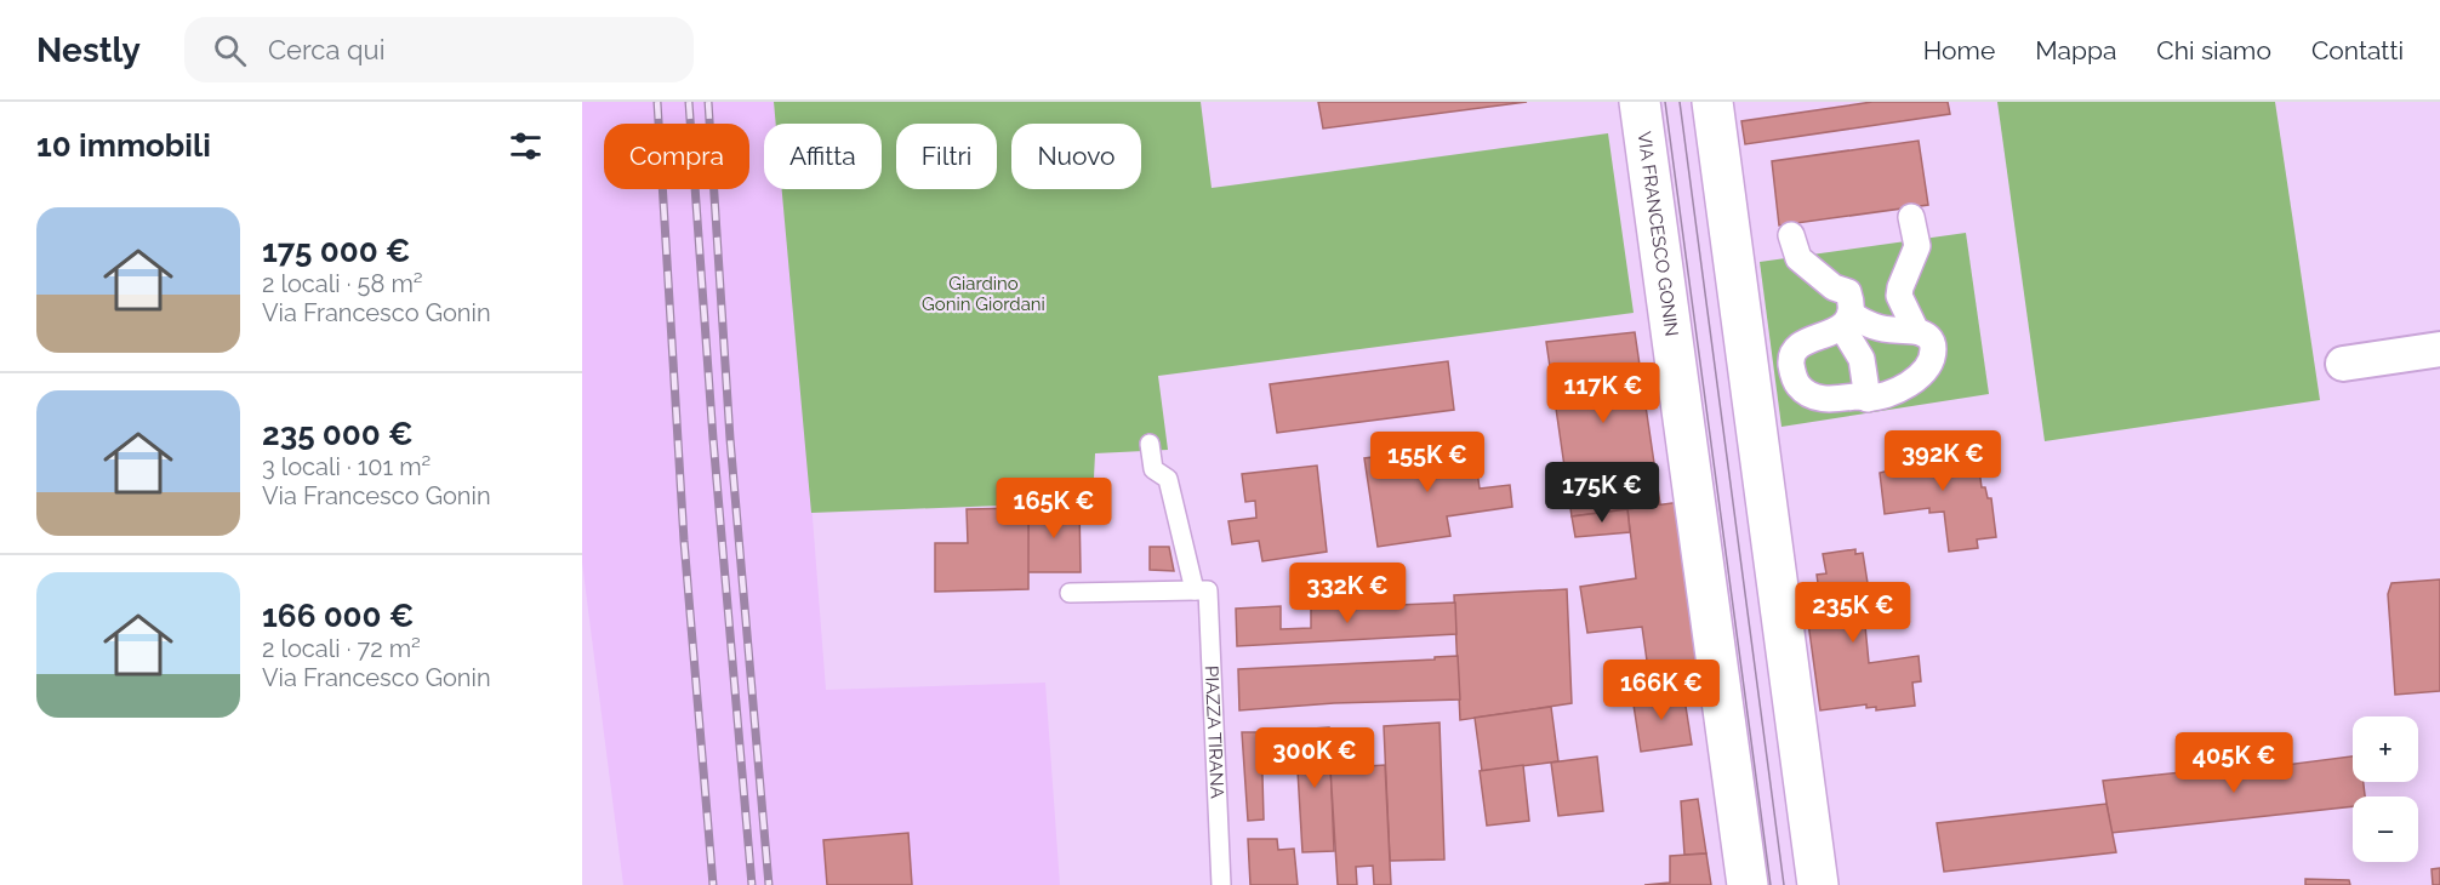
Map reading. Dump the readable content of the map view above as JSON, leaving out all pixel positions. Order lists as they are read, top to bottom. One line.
{"streets":{"street":["VIA FRANCESCO GONIN"],"lane":["PIAZZA TIRANA"]},"parks":["Giardino Gonin Giordani"],"page":{"header":"Nestly","search":"Cerca qui","nav":["Home","Mappa","Chi siamo","Contatti"],"heading":"10 immobili","chip":["Compra","Affitta","Filtri","Nuovo"],"list":[{"name":"175 000 €","note":"2 locali · 58 m² · Via Francesco Gonin"},{"name":"235 000 €","note":"3 locali · 101 m² · Via Francesco Gonin"},{"name":"166 000 €","note":"2 locali · 72 m² · Via Francesco Gonin"}],"price":["117K €","392K €","155K €","175K €","165K €","332K €","235K €","166K €","300K €","405K €"],"map_buttons":["+","−"]}}
